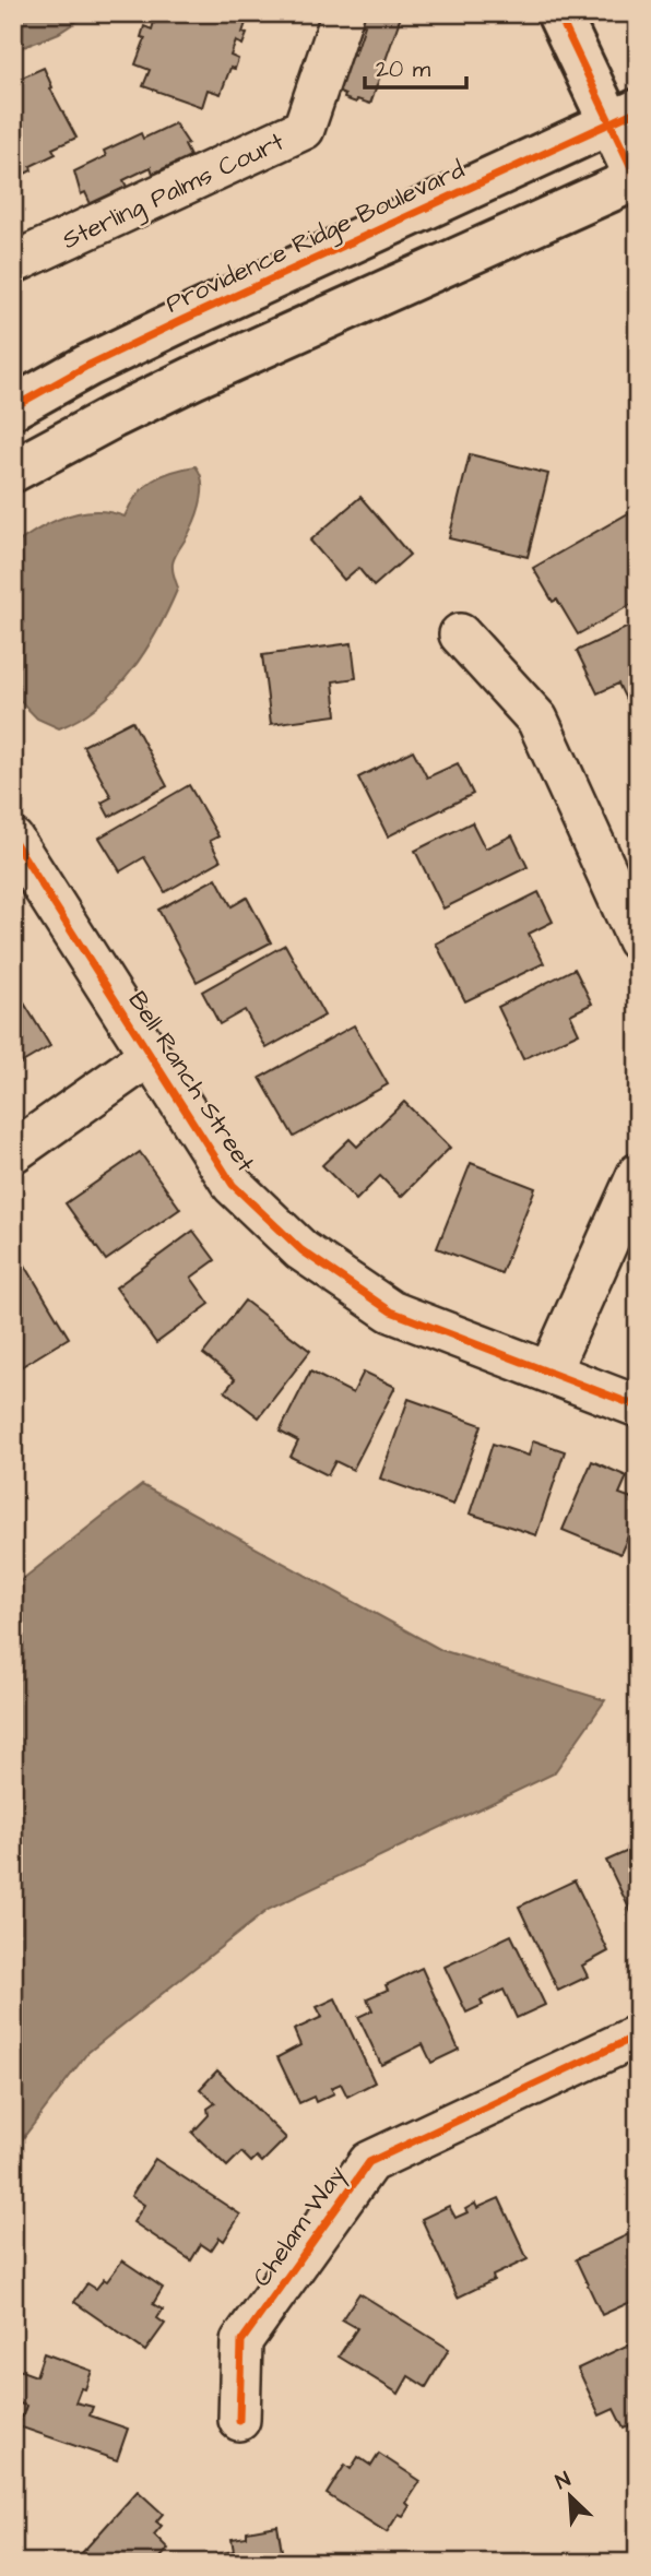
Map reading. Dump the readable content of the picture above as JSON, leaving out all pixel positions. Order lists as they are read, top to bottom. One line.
{"streets":{"street":["Sterling Palms Court","Providence Ridge Boulevard","Bell Ranch Street","Chelam Way"]},"scale_bar":"20 m","north":"top left"}
